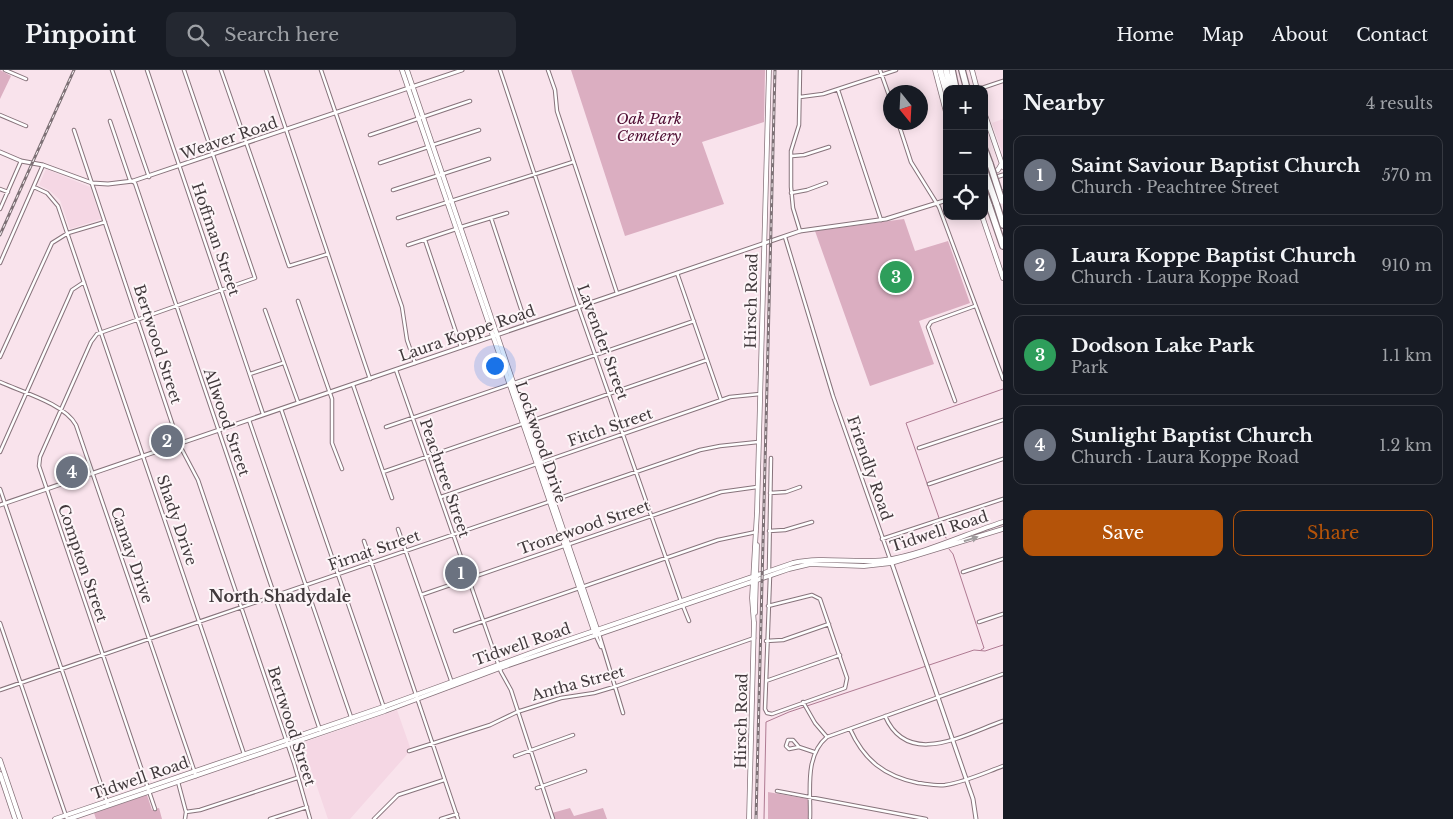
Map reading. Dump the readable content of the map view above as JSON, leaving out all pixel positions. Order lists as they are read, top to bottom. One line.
{"streets":{"main road":["Hirsch Road","Lockwood Drive","Tidwell Road"],"street":["Weaver Road","Hoffman Street","Laura Koppe Road","Lavender Street","Bertwood Street","Allwood Street","Fitch Street","Friendly Road","Peachtree Street","Shady Drive","Tronewood Street","Firnat Street","Camay Drive","Compton Street","Antha Street"]},"crossings":[["Weaver Road","Hoffman Street"],["Weaver Road","Bertwood Street"],["Weaver Road","Allwood Street"],["Weaver Road","Lockwood Drive"],["Hoffman Street","Laura Koppe Road"],["Hirsch Road","Laura Koppe Road"],["Hirsch Road","Fitch Street"],["Hirsch Road","Tronewood Street"],["Hirsch Road","Tidwell Road"],["Hirsch Road","Firnat Street"],["Hirsch Road","Antha Street"],["Laura Koppe Road","Lavender Street"],["Laura Koppe Road","Bertwood Street"],["Laura Koppe Road","Allwood Street"],["Laura Koppe Road","Lockwood Drive"],["Laura Koppe Road","Friendly Road"],["Laura Koppe Road","Peachtree Street"],["Laura Koppe Road","Shady Drive"],["Laura Koppe Road","Camay Drive"],["Laura Koppe Road","Compton Street"],["Lavender Street","Fitch Street"],["Lavender Street","Tronewood Street"],["Lavender Street","Tidwell Road"],["Lavender Street","Firnat Street"],["Bertwood Street","Tidwell Road"],["Bertwood Street","Firnat Street"],["Allwood Street","Tidwell Road"],["Allwood Street","Firnat Street"],["Fitch Street","Lockwood Drive"],["Fitch Street","Peachtree Street"],["Lockwood Drive","Tronewood Street"],["Lockwood Drive","Tidwell Road"],["Lockwood Drive","Firnat Street"],["Lockwood Drive","Antha Street"],["Friendly Road","Tidwell Road"],["Peachtree Street","Tronewood Street"],["Peachtree Street","Tidwell Road"],["Peachtree Street","Firnat Street"],["Peachtree Street","Antha Street"],["Shady Drive","Tidwell Road"],["Shady Drive","Firnat Street"],["Shady Drive","Compton Street"],["Tidwell Road","Camay Drive"],["Tidwell Road","Compton Street"],["Firnat Street","Camay Drive"],["Firnat Street","Compton Street"],["Camay Drive","Compton Street"]],"districts":["North Shadydale"],"parks":["Oak Park Cemetery"],"north":"bottom","page":{"header":"Pinpoint","search":"Search here","nav":["Home","Map","About","Contact"],"heading":["Nearby","4 results"],"map_buttons":["+","−"],"list":[{"mark":"1","name":"Saint Saviour Baptist Church","note":"Church · Peachtree Street","value":"570 m"},{"mark":"2","name":"Laura Koppe Baptist Church","note":"Church · Laura Koppe Road","value":"910 m"},{"mark":"3","name":"Dodson Lake Park","note":"Park","value":"1.1 km"},{"mark":"4","name":"Sunlight Baptist Church","note":"Church · Laura Koppe Road","value":"1.2 km"}],"pins":["3","2","4","1"],"buttons":["Save","Share"]}}
